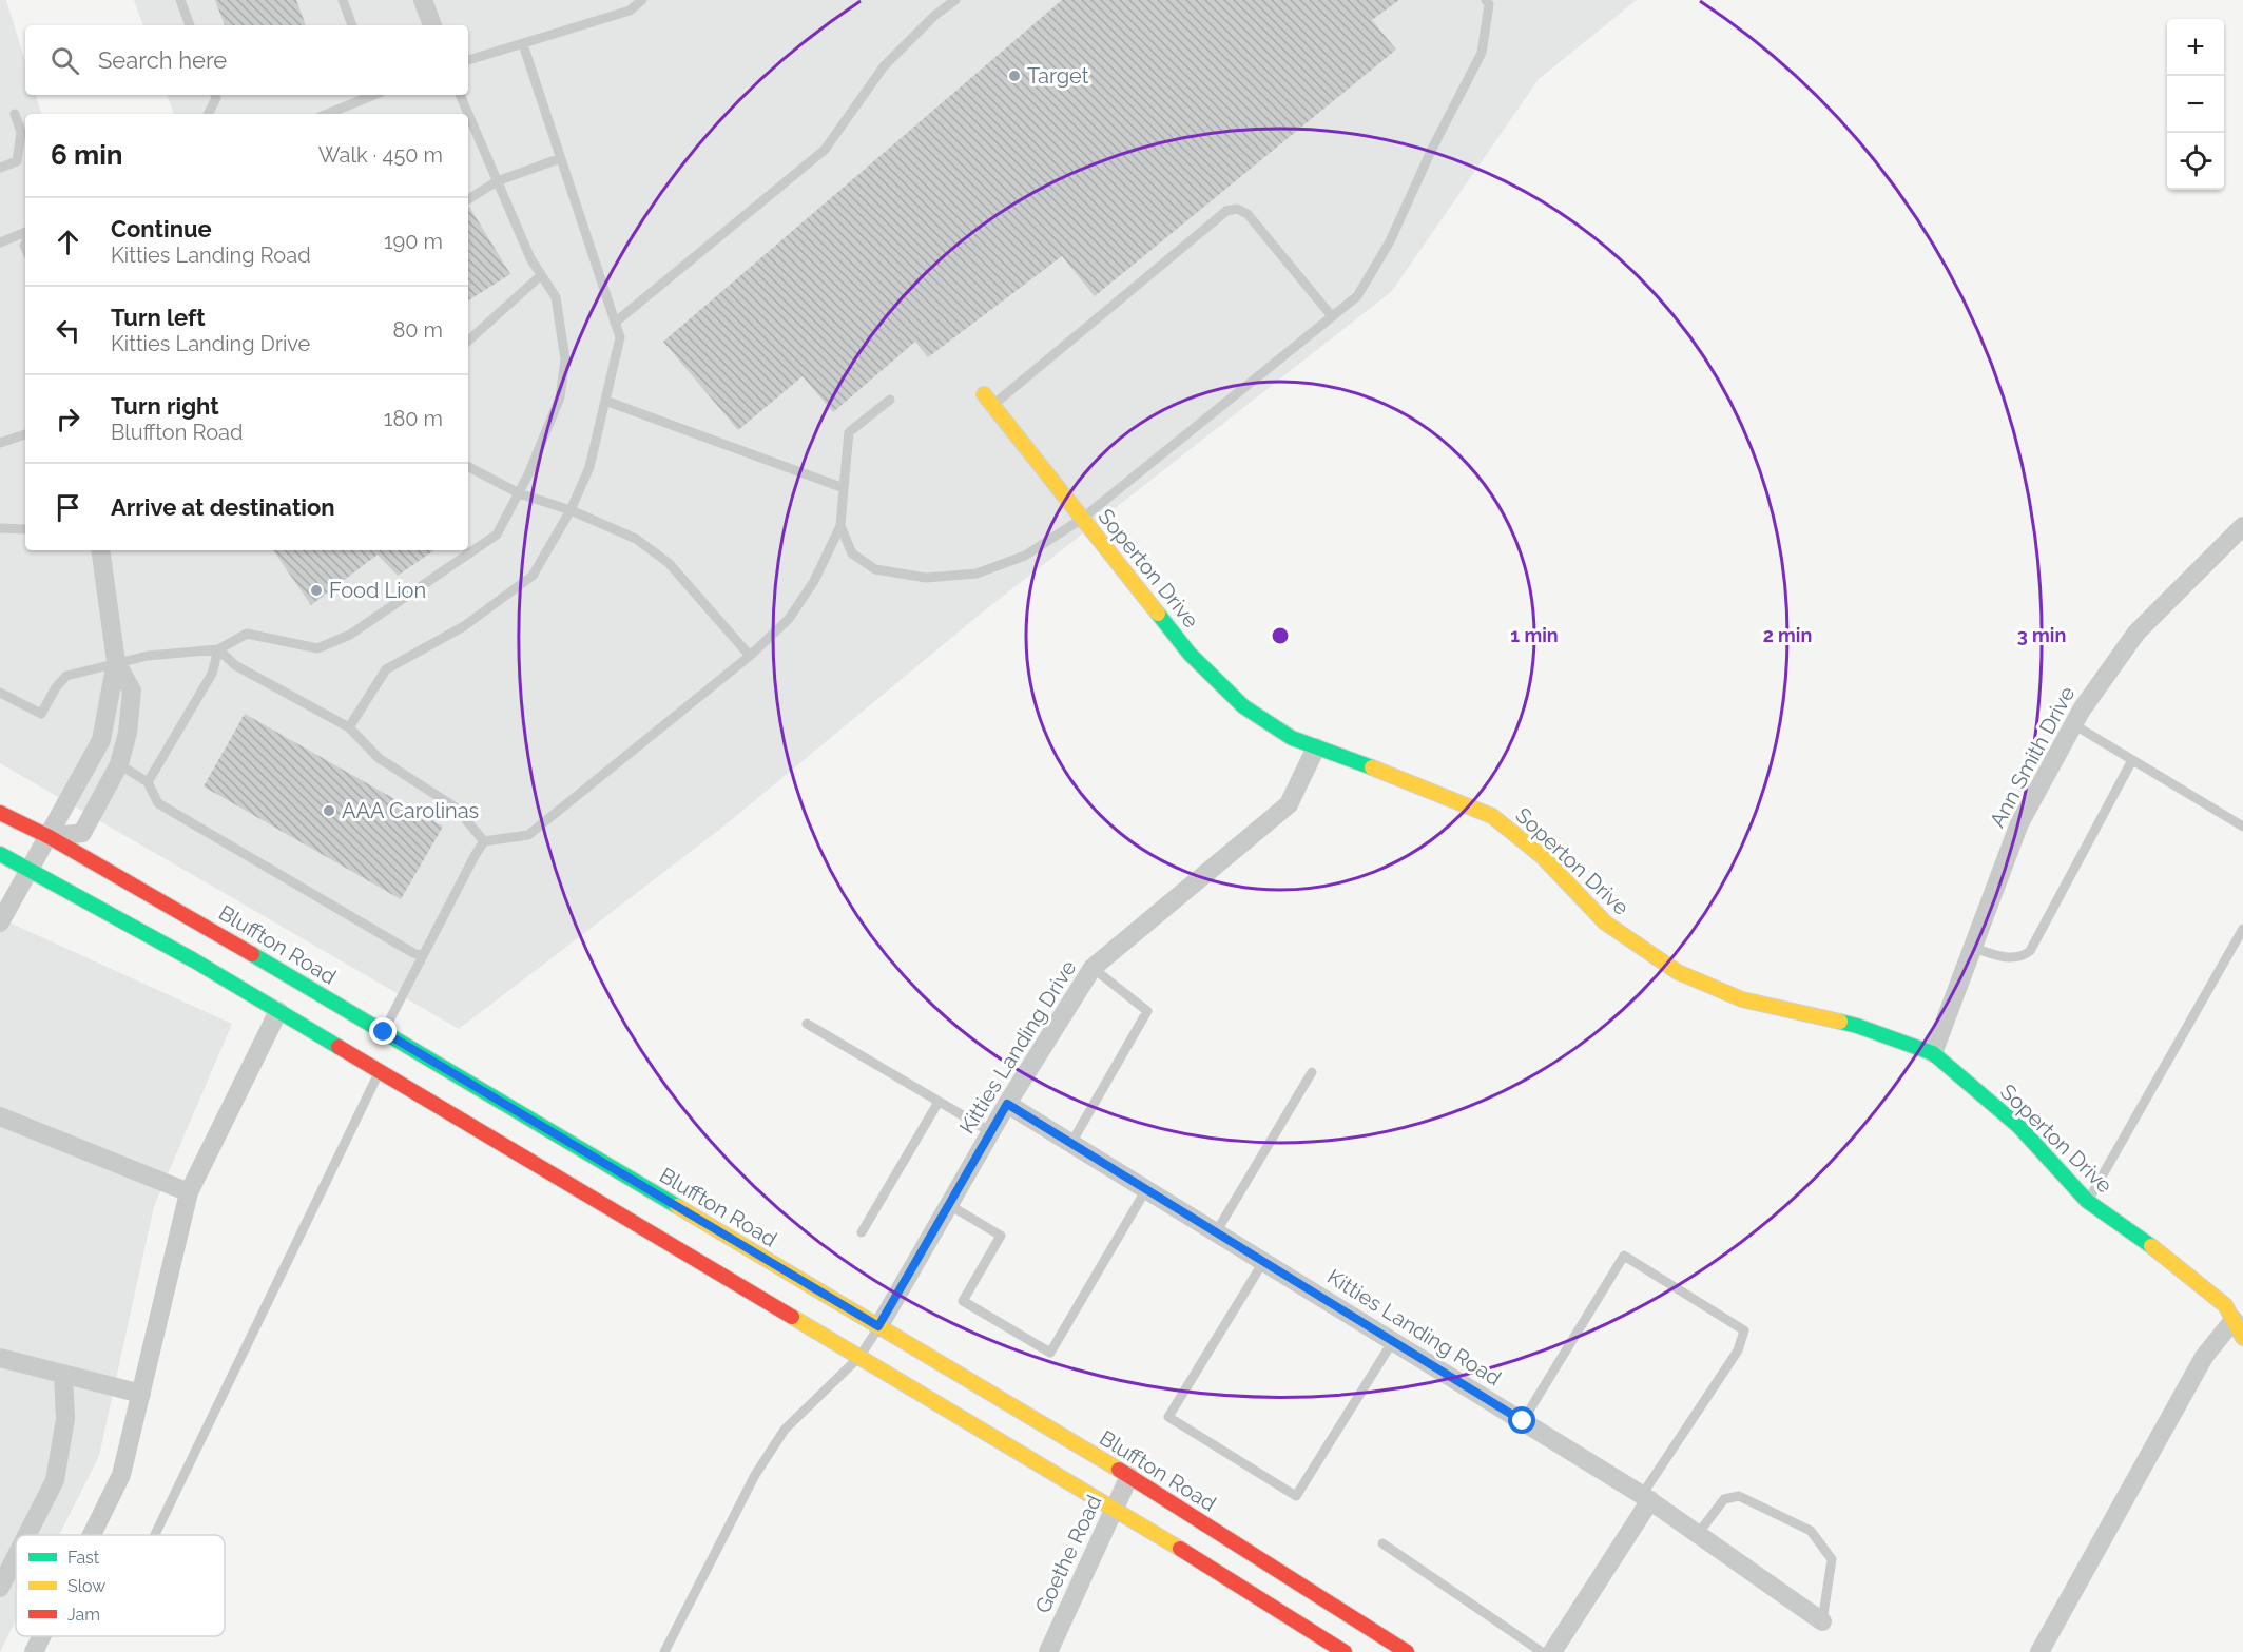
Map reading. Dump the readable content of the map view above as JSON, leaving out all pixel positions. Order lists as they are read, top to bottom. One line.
{"streets":{"main road":["Soperton Drive","Bluffton Road"],"street":["Ann Smith Drive","Kitties Landing Drive","Kitties Landing Road","Goethe Road"]},"crossings":[["Soperton Drive","Ann Smith Drive"],["Soperton Drive","Kitties Landing Drive"],["Bluffton Road","Kitties Landing Drive"],["Bluffton Road","Goethe Road"],["Kitties Landing Drive","Kitties Landing Road"]],"places":["Target","Food Lion","AAA Carolinas"],"legend":["Fast","Slow","Jam"],"page":{"map_buttons":["+","−"],"search":"Search here","heading":["6 min","Walk · 450 m"],"list":[["Continue","Kitties Landing Road","190 m"],["Turn left","Kitties Landing Drive","80 m"],["Turn right","Bluffton Road","180 m"],"Arrive at destination"]},"rings":["1 min","2 min","3 min"]}
